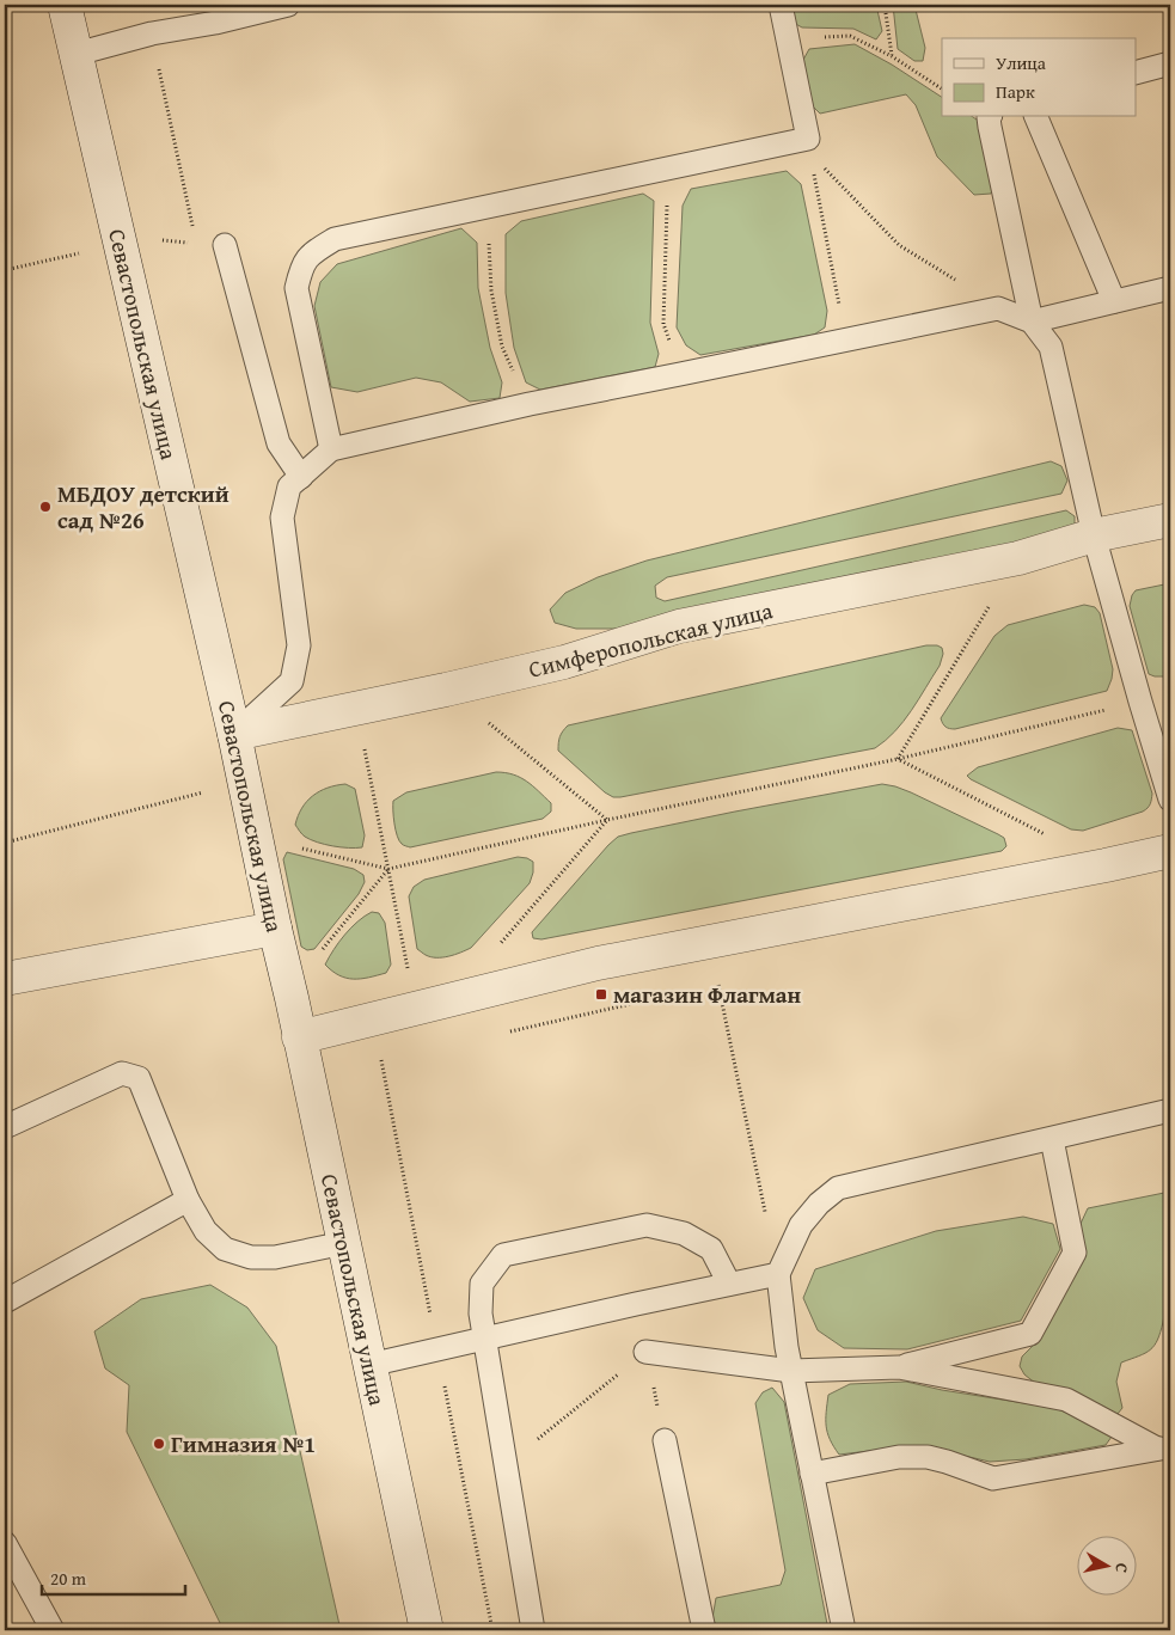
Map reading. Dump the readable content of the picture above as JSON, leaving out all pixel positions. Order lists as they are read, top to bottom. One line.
{"streets":{"street":["Севастопольская улица","Симферопольская улица"]},"crossings":[["Севастопольская улица","Симферопольская улица"]],"places":{"other":["МБДОУ детский сад №26","Гимназия №1"],"transit":["магазин Флагман"]},"legend":["Улица","Парк"],"scale_bar":"20 m","north":"right"}
